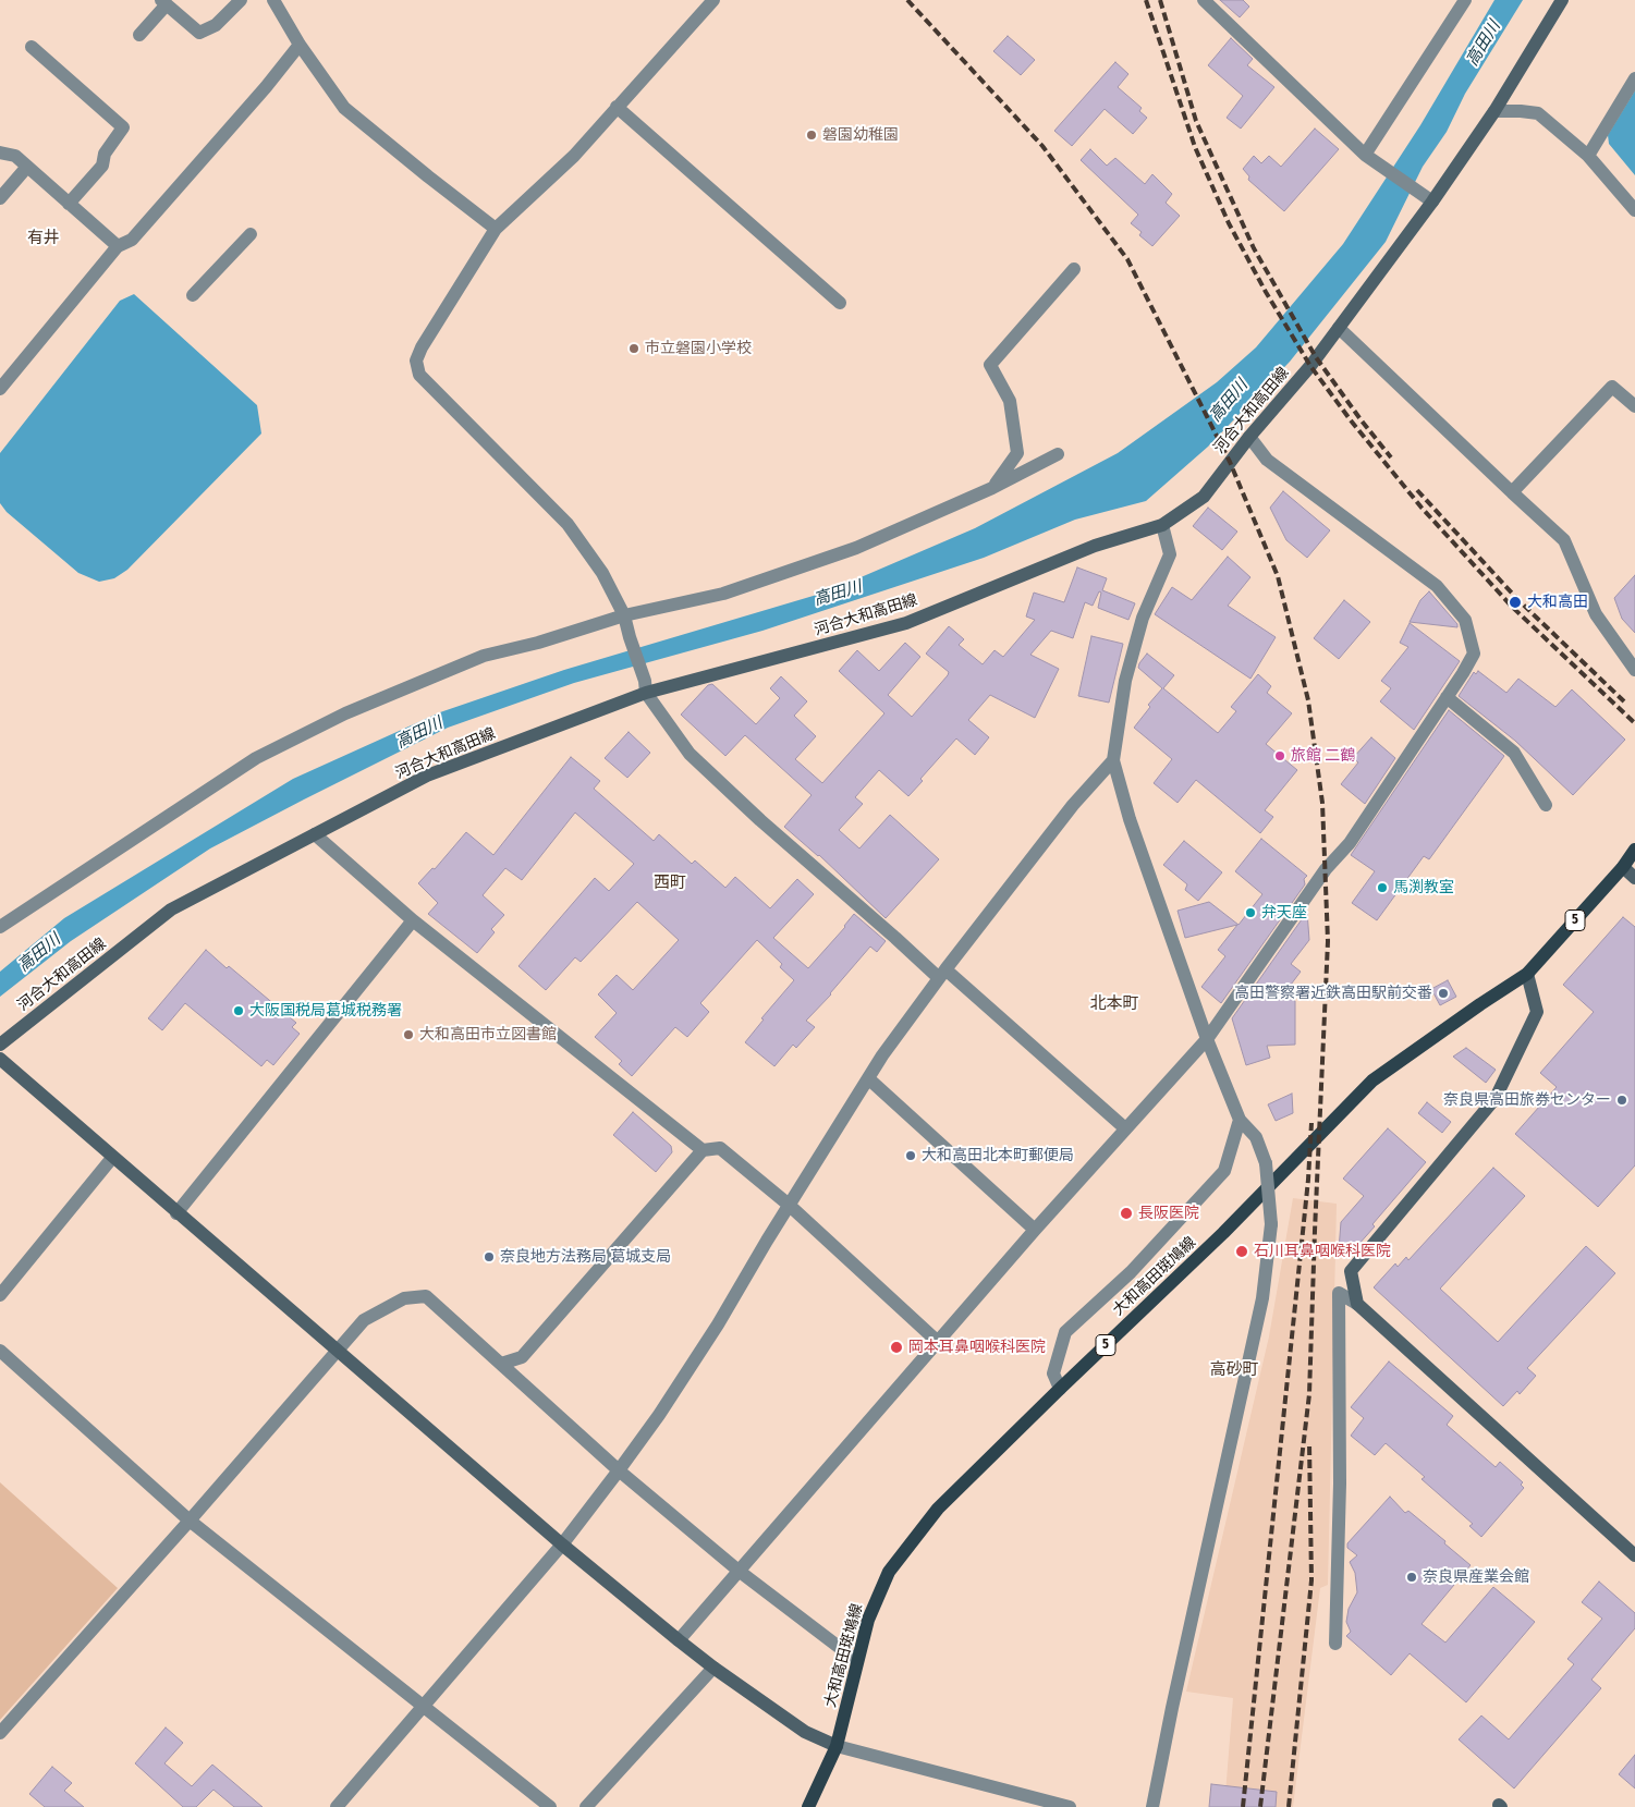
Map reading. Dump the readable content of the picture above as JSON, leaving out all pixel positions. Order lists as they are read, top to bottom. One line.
{"streets":{"main road":["河合大和高田線","5","大和高田斑鳩線"]},"districts":["有井","西町","北本町","高砂町"],"water":["高田川"],"places":["磐園幼稚園","市立磐園小学校","大和高田","旅館 二鶴","馬渕教室","弁天座","高田警察署近鉄高田駅前交番","大阪国税局葛城税務署","大和高田市立図書館","奈良県高田旅券センター","大和高田北本町郵便局","長阪医院","石川耳鼻咽喉科医院","奈良地方法務局 葛城支局","岡本耳鼻咽喉科医院","奈良県産業会館"]}
